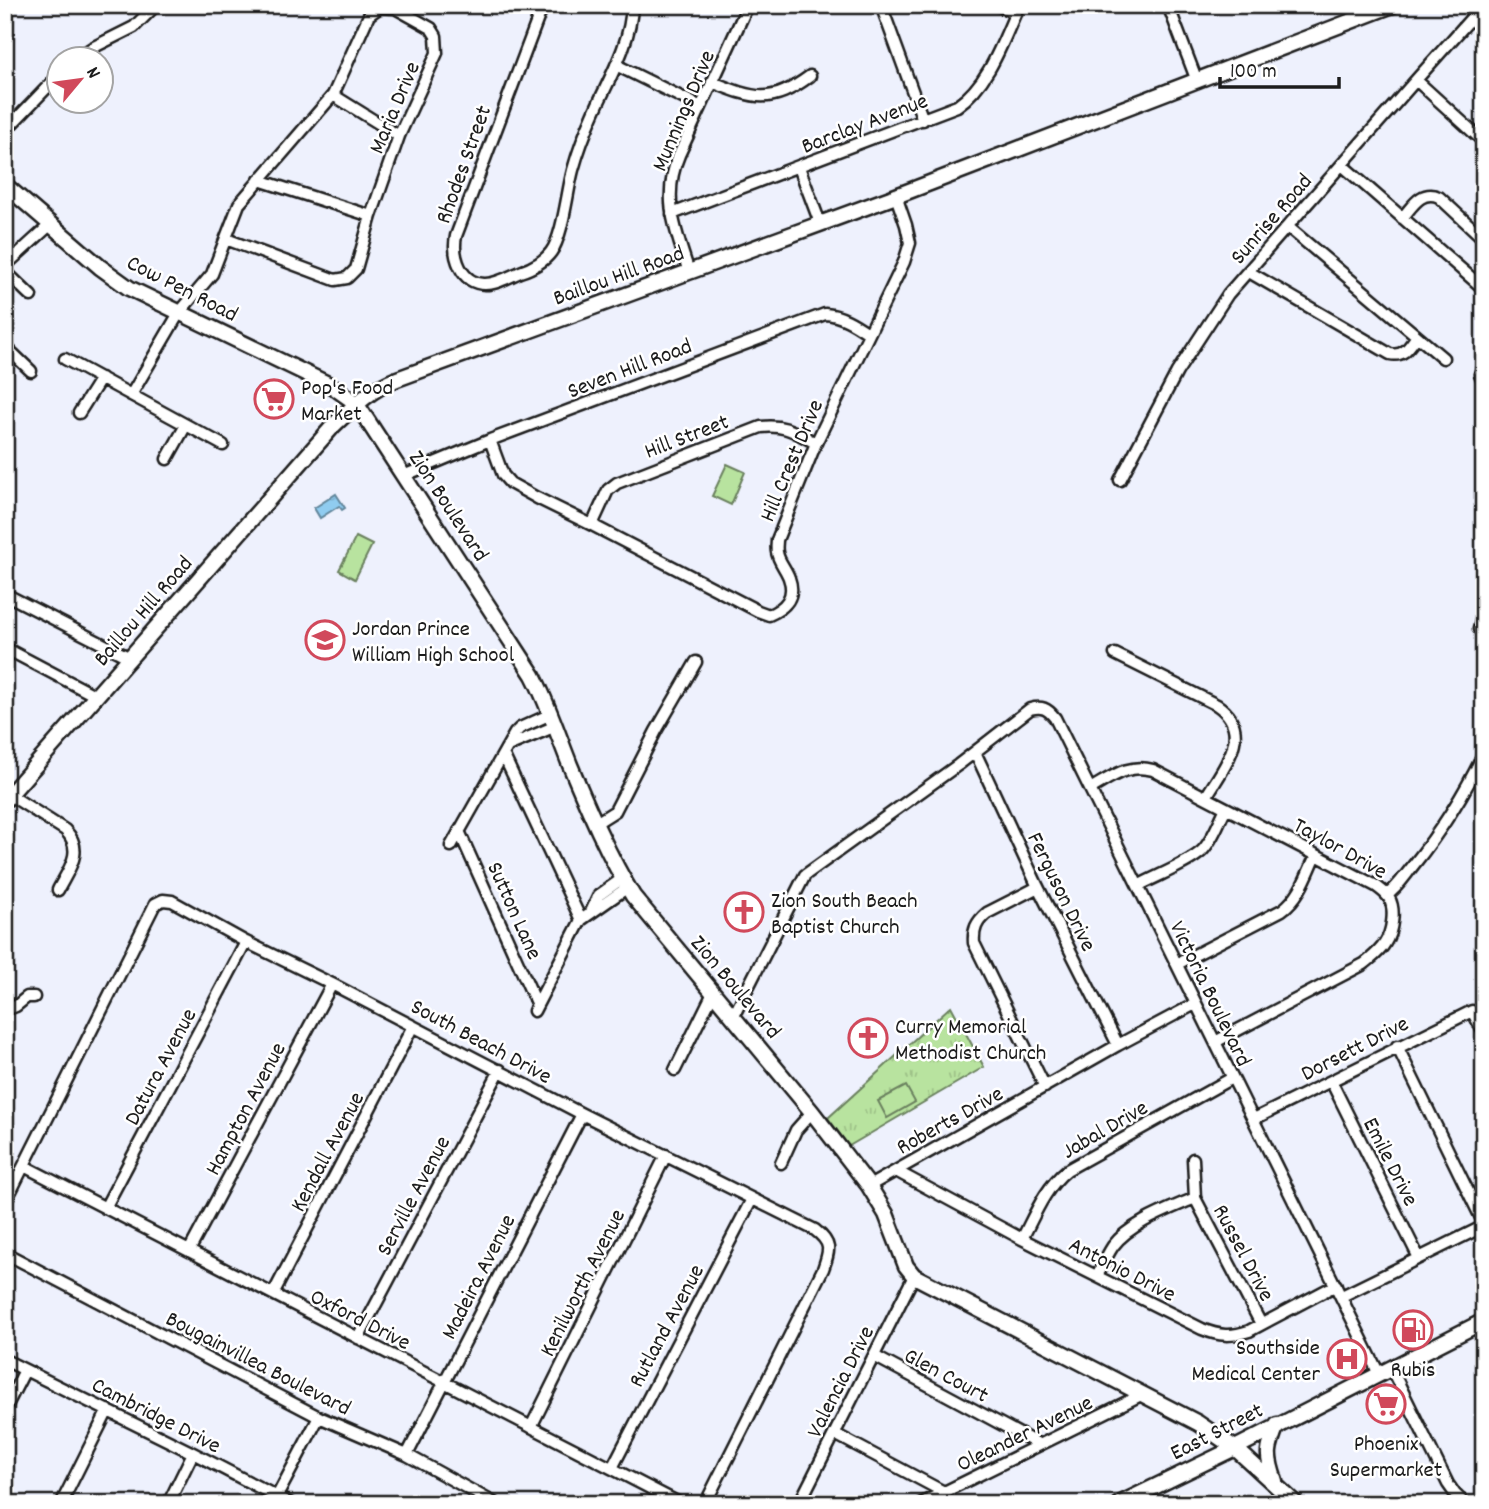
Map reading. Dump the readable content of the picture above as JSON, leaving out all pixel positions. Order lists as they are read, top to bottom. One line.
{"streets":{"main road":["Baillou Hill Road","Cow Pen Road","Zion Boulevard","East Street"],"street":["Maria Drive","Munnings Drive","Barclay Avenue","Rhodes Street","Sunrise Road","Seven Hill Road","Hill Street","Hill Crest Drive","Taylor Drive","Ferguson Drive","Sutton Lane","Victoria Boulevard","South Beach Drive","Dorsett Drive","Datura Avenue","Hampton Avenue","Roberts Drive","Jabal Drive","Kendall Avenue","Emile Drive","Serville Avenue","Russel Drive","Antonio Drive","Madeira Avenue","Kenilworth Avenue","Oxford Drive","Rutland Avenue","Bougainvillea Boulevard","Glen Court","Valencia Drive","Cambridge Drive","Oleander Avenue"]},"crossings":[["Maria Drive","Cow Pen Road"],["Munnings Drive","Barclay Avenue"],["Munnings Drive","Baillou Hill Road"],["Baillou Hill Road","Cow Pen Road"],["Baillou Hill Road","Hill Crest Drive"],["Baillou Hill Road","Zion Boulevard"],["Cow Pen Road","Zion Boulevard"],["Seven Hill Road","Hill Crest Drive"],["Seven Hill Road","Zion Boulevard"],["Hill Street","Hill Crest Drive"],["Zion Boulevard","Roberts Drive"],["Zion Boulevard","Valencia Drive"],["Taylor Drive","Victoria Boulevard"],["Ferguson Drive","Victoria Boulevard"],["Ferguson Drive","Roberts Drive"],["Victoria Boulevard","Dorsett Drive"],["Victoria Boulevard","Roberts Drive"],["Victoria Boulevard","Jabal Drive"],["Victoria Boulevard","Antonio Drive"],["Victoria Boulevard","East Street"],["South Beach Drive","Datura Avenue"],["South Beach Drive","Hampton Avenue"],["South Beach Drive","Kendall Avenue"],["South Beach Drive","Serville Avenue"],["South Beach Drive","Madeira Avenue"],["South Beach Drive","Kenilworth Avenue"],["South Beach Drive","Oxford Drive"],["South Beach Drive","Rutland Avenue"],["Dorsett Drive","Emile Drive"],["Datura Avenue","Oxford Drive"],["Hampton Avenue","Oxford Drive"],["Roberts Drive","Antonio Drive"],["Jabal Drive","Antonio Drive"],["Kendall Avenue","Oxford Drive"],["Serville Avenue","Oxford Drive"],["Russel Drive","Antonio Drive"],["Madeira Avenue","Oxford Drive"],["Madeira Avenue","Bougainvillea Boulevard"],["Kenilworth Avenue","Oxford Drive"],["Oxford Drive","Rutland Avenue"],["Glen Court","Valencia Drive"],["Glen Court","Oleander Avenue"]],"places":{"supermarket":["Pop's Food Market","Phoenix Supermarket"],"school or university":["Jordan Prince William High School"],"church":["Zion South Beach Baptist Church","Curry Memorial Methodist Church"],"fuel station":["Rubis"],"hospital":["Southside Medical Center"]},"scale_bar":"100 m","north":"top right"}
